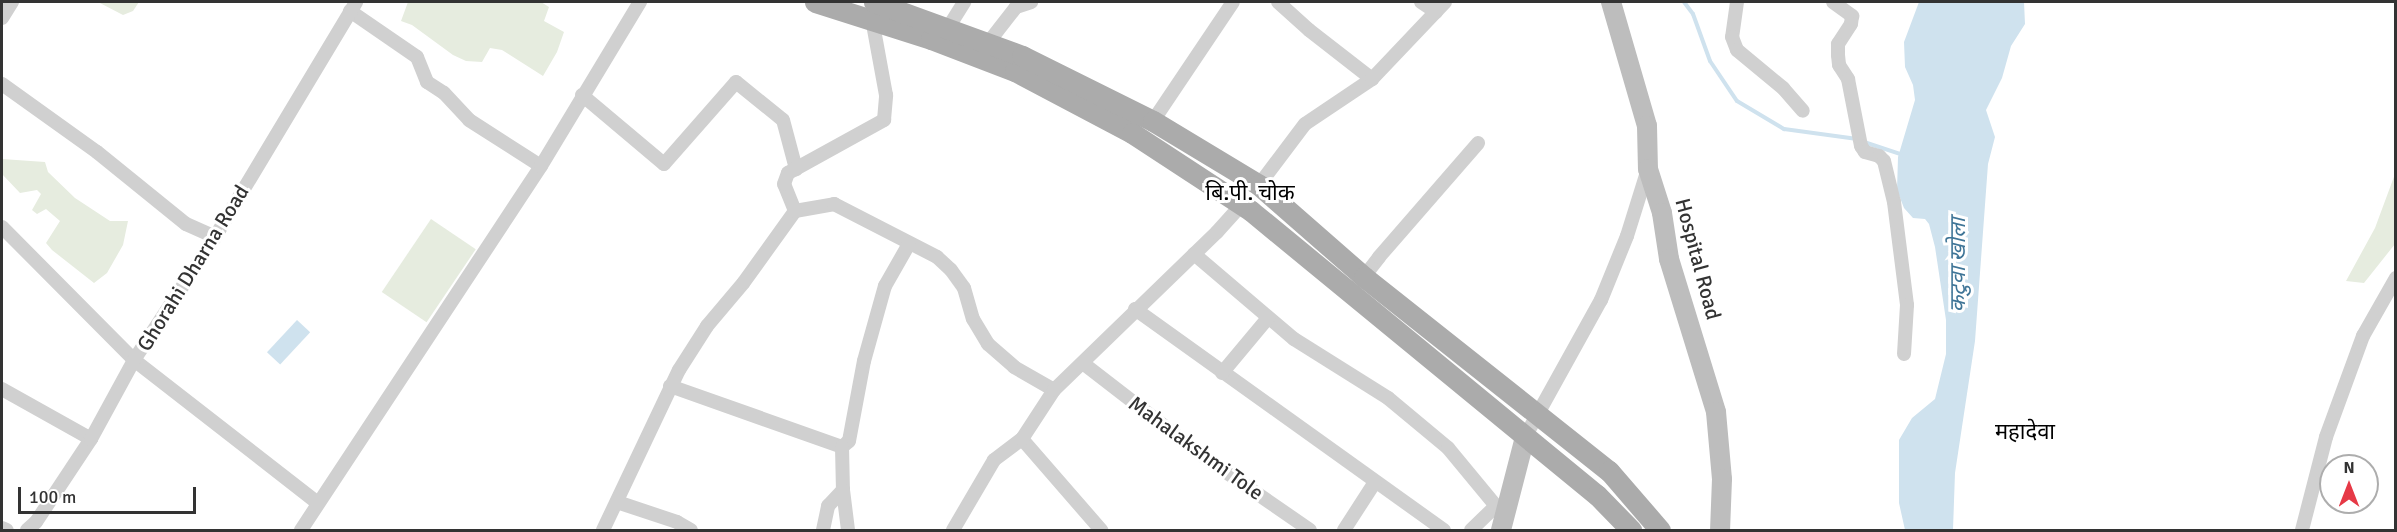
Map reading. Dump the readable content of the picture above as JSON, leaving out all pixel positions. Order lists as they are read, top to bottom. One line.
{"streets":{"street":["Hospital Road","Ghorahi Dharna Road","Mahalakshmi Tole"]},"districts":["बि.पी. चोक","महादेवा"],"water":["कटुवा खोला"],"scale_bar":"100 m","north":"top"}
